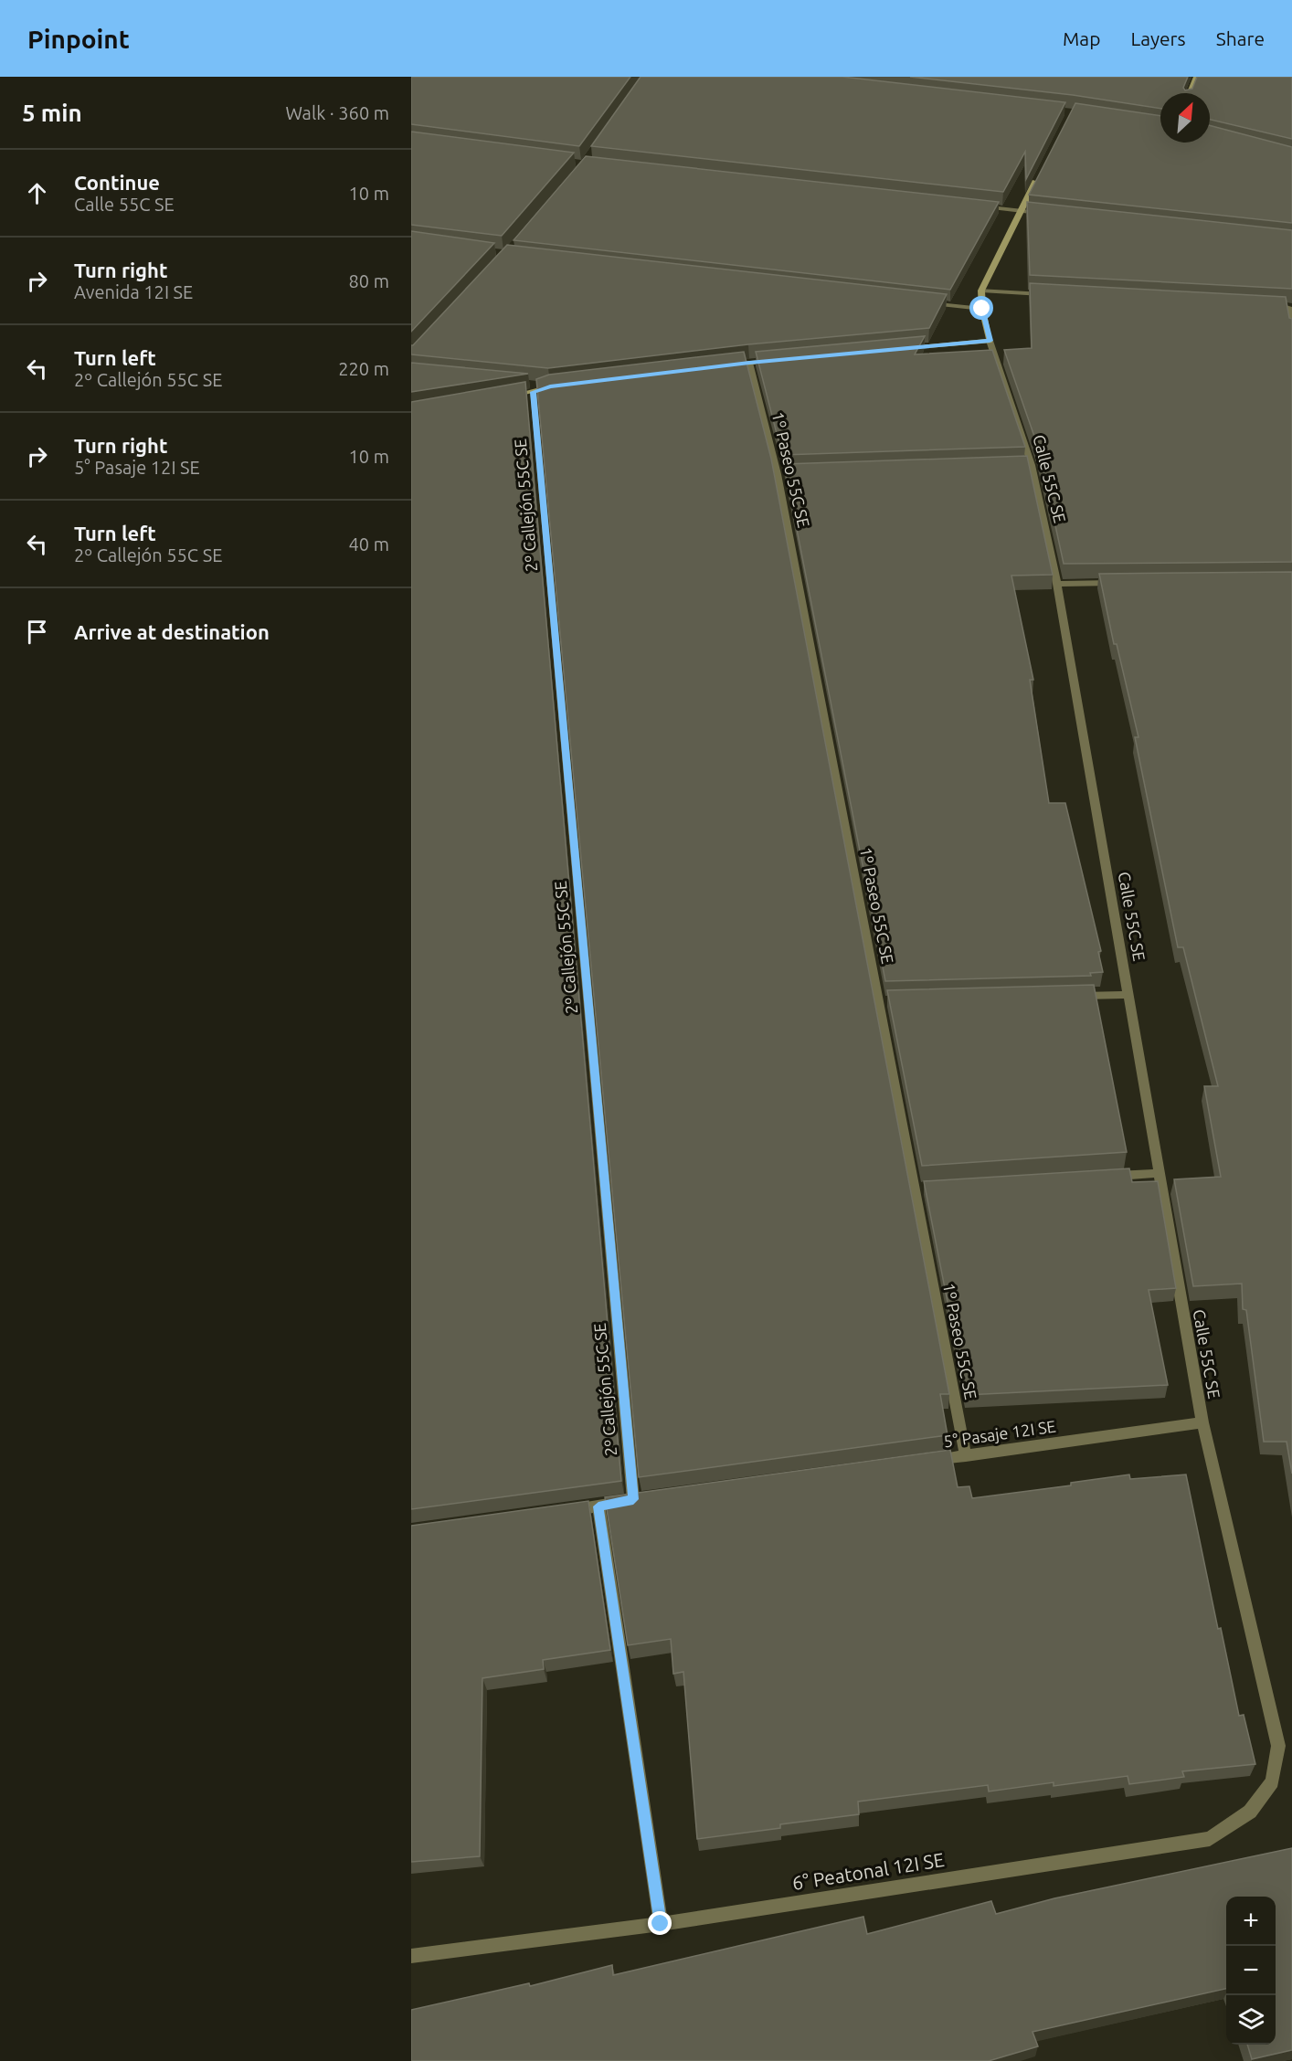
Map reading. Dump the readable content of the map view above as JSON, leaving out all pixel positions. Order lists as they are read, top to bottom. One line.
{"streets":{"street":["1º Paseo 55C SE","Calle 55C SE","2º Callejón 55C SE","5° Pasaje 12I SE","6° Peatonal 12I SE"]},"crossings":[["1º Paseo 55C SE","5° Pasaje 12I SE"],["Calle 55C SE","5° Pasaje 12I SE"],["Calle 55C SE","6° Peatonal 12I SE"]],"north":"top right","page":{"header":"Pinpoint","nav":["Map","Layers","Share"],"heading":["5 min","Walk · 360 m"],"list":[["Continue","Calle 55C SE","10 m"],["Turn right","Avenida 12I SE","80 m"],["Turn left","2º Callejón 55C SE","220 m"],["Turn right","5° Pasaje 12I SE","10 m"],["Turn left","2º Callejón 55C SE","40 m"],"Arrive at destination"],"map_buttons":["+","−"]}}
